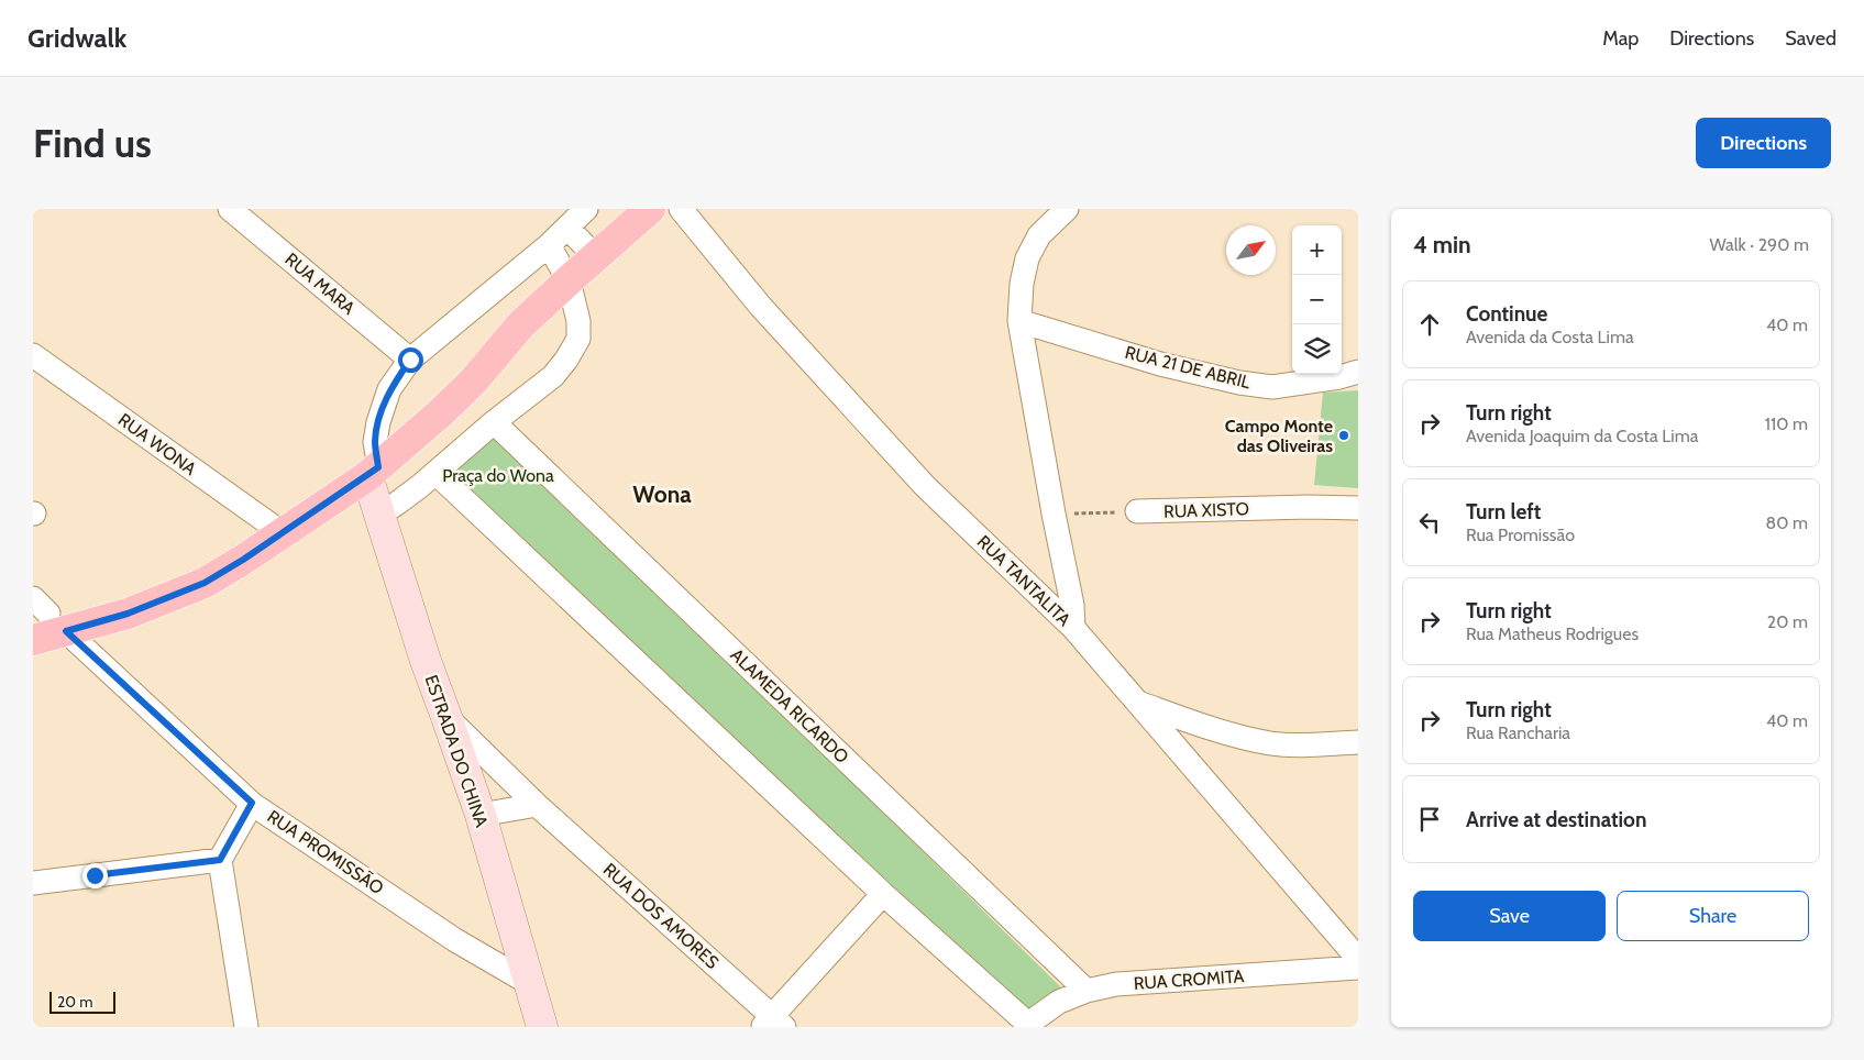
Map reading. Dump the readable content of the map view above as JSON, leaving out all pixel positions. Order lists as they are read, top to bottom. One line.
{"streets":{"main road":["ESTRADA DO CHINA"],"street":["RUA MARA","RUA 21 DE ABRIL","RUA WONA","RUA XISTO","RUA TANTALITA","ALAMEDA RICARDO","RUA PROMISSÃO","RUA DOS AMORES","RUA CROMITA"]},"crossings":[["ALAMEDA RICARDO","RUA CROMITA"],["ESTRADA DO CHINA","RUA PROMISSÃO"],["ESTRADA DO CHINA","RUA DOS AMORES"]],"districts":["Wona"],"parks":["Praça do Wona"],"places":["Campo Monte das Oliveiras"],"scale_bar":"20 m","north":"top right","page":{"header":"Gridwalk","nav":["Map","Directions","Saved"],"buttons":["Directions",["Save","Share"]],"title":"Find us","heading":["4 min","Walk · 290 m"],"map_buttons":["+","−"],"list":[["Continue","Avenida da Costa Lima","40 m"],["Turn right","Avenida Joaquim da Costa Lima","110 m"],["Turn left","Rua Promissão","80 m"],["Turn right","Rua Matheus Rodrigues","20 m"],["Turn right","Rua Rancharia","40 m"],"Arrive at destination"],"scale":"20 m"}}
